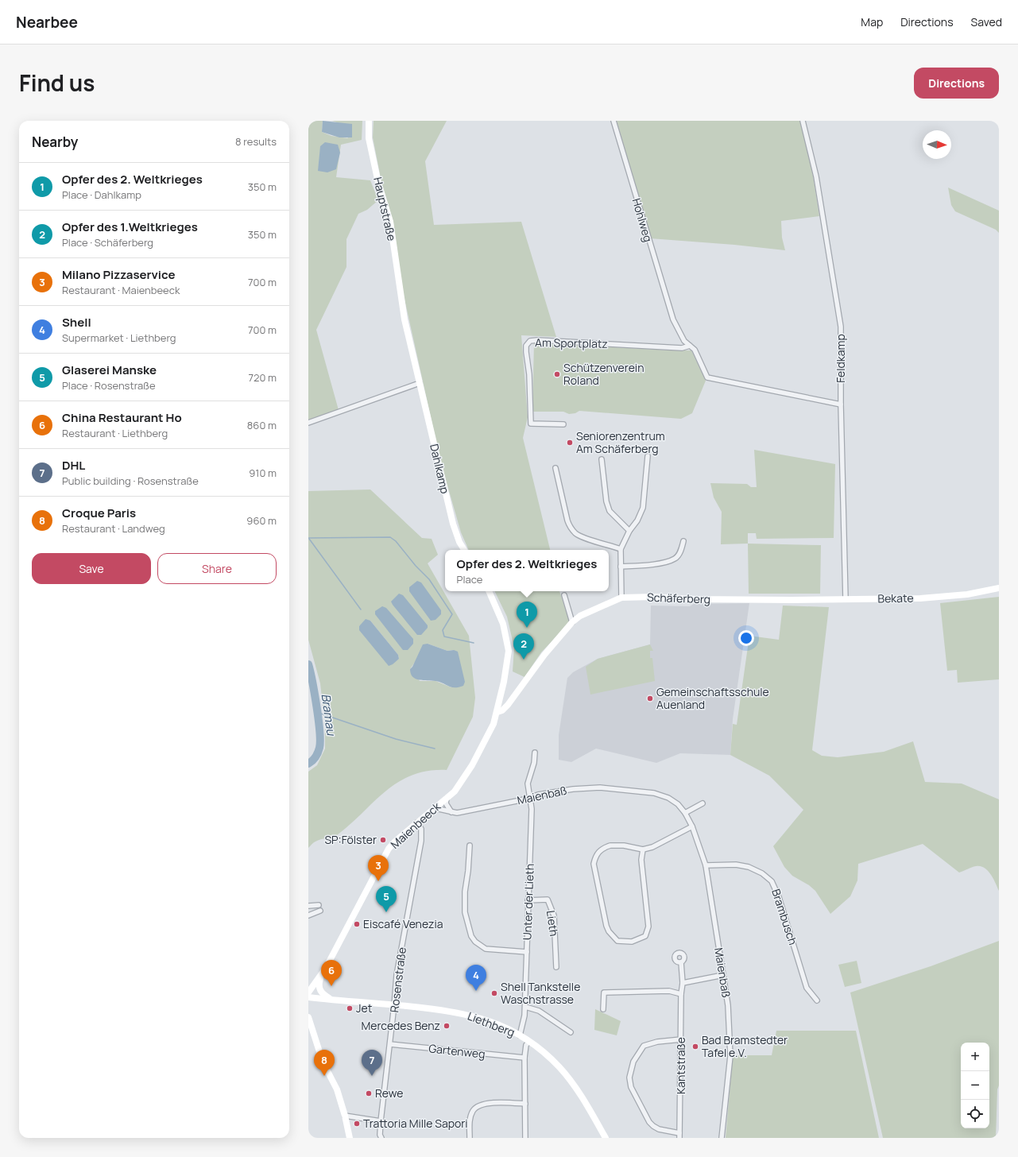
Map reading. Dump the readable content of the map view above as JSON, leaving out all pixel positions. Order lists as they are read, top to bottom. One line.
{"streets":{"street":["Hauptstraße","Hohlweg","Am Sportplatz","Feldkamp","Dahlkamp","Schäferberg","Bekate","Maienbaß","Maienbeeck","Unter der Lieth","Brambusch","Lieth","Rosenstraße","Liethberg","Gartenweg","Kantstraße"]},"crossings":[["Hauptstraße","Dahlkamp"],["Hohlweg","Am Sportplatz"],["Feldkamp","Bekate"],["Schäferberg","Bekate"],["Schäferberg","Maienbeeck"],["Maienbaß","Maienbeeck"],["Maienbaß","Unter der Lieth"],["Maienbaß","Brambusch"],["Maienbeeck","Rosenstraße"],["Unter der Lieth","Lieth"],["Unter der Lieth","Liethberg"],["Rosenstraße","Liethberg"],["Rosenstraße","Gartenweg"]],"water":["Bramau"],"places":["Schützenverein Roland","Seniorenzentrum Am Schäferberg","Gemeinschaftsschule Auenland","SP:Fölster","Eiscafé Venezia","Shell Tankstelle Waschstrasse","Jet","Mercedes Benz","Bad Bramstedter Tafel e.V.","Rewe","Trattoria Mille Sapori"],"north":"right","page":{"header":"Nearbee","nav":["Map","Directions","Saved"],"title":"Find us","buttons":["Directions",["Save","Share"]],"heading":["Nearby","8 results"],"list":[{"mark":"1","name":"Opfer des 2. Weltkrieges","note":"Place · Dahlkamp","value":"350 m"},{"mark":"2","name":"Opfer des 1.Weltkrieges","note":"Place · Schäferberg","value":"350 m"},{"mark":"3","name":"Milano Pizzaservice","note":"Restaurant · Maienbeeck","value":"700 m"},{"mark":"4","name":"Shell","note":"Supermarket · Liethberg","value":"700 m"},{"mark":"5","name":"Glaserei Manske","note":"Place · Rosenstraße","value":"720 m"},{"mark":"6","name":"China Restaurant Ho","note":"Restaurant · Liethberg","value":"860 m"},{"mark":"7","name":"DHL","note":"Public building · Rosenstraße","value":"910 m"},{"mark":"8","name":"Croque Paris","note":"Restaurant · Landweg","value":"960 m"}],"popup":["Opfer des 2. Weltkrieges","Place"],"pins":["1","2","3","5","6","4","7","8"],"map_buttons":["+","−"]}}
